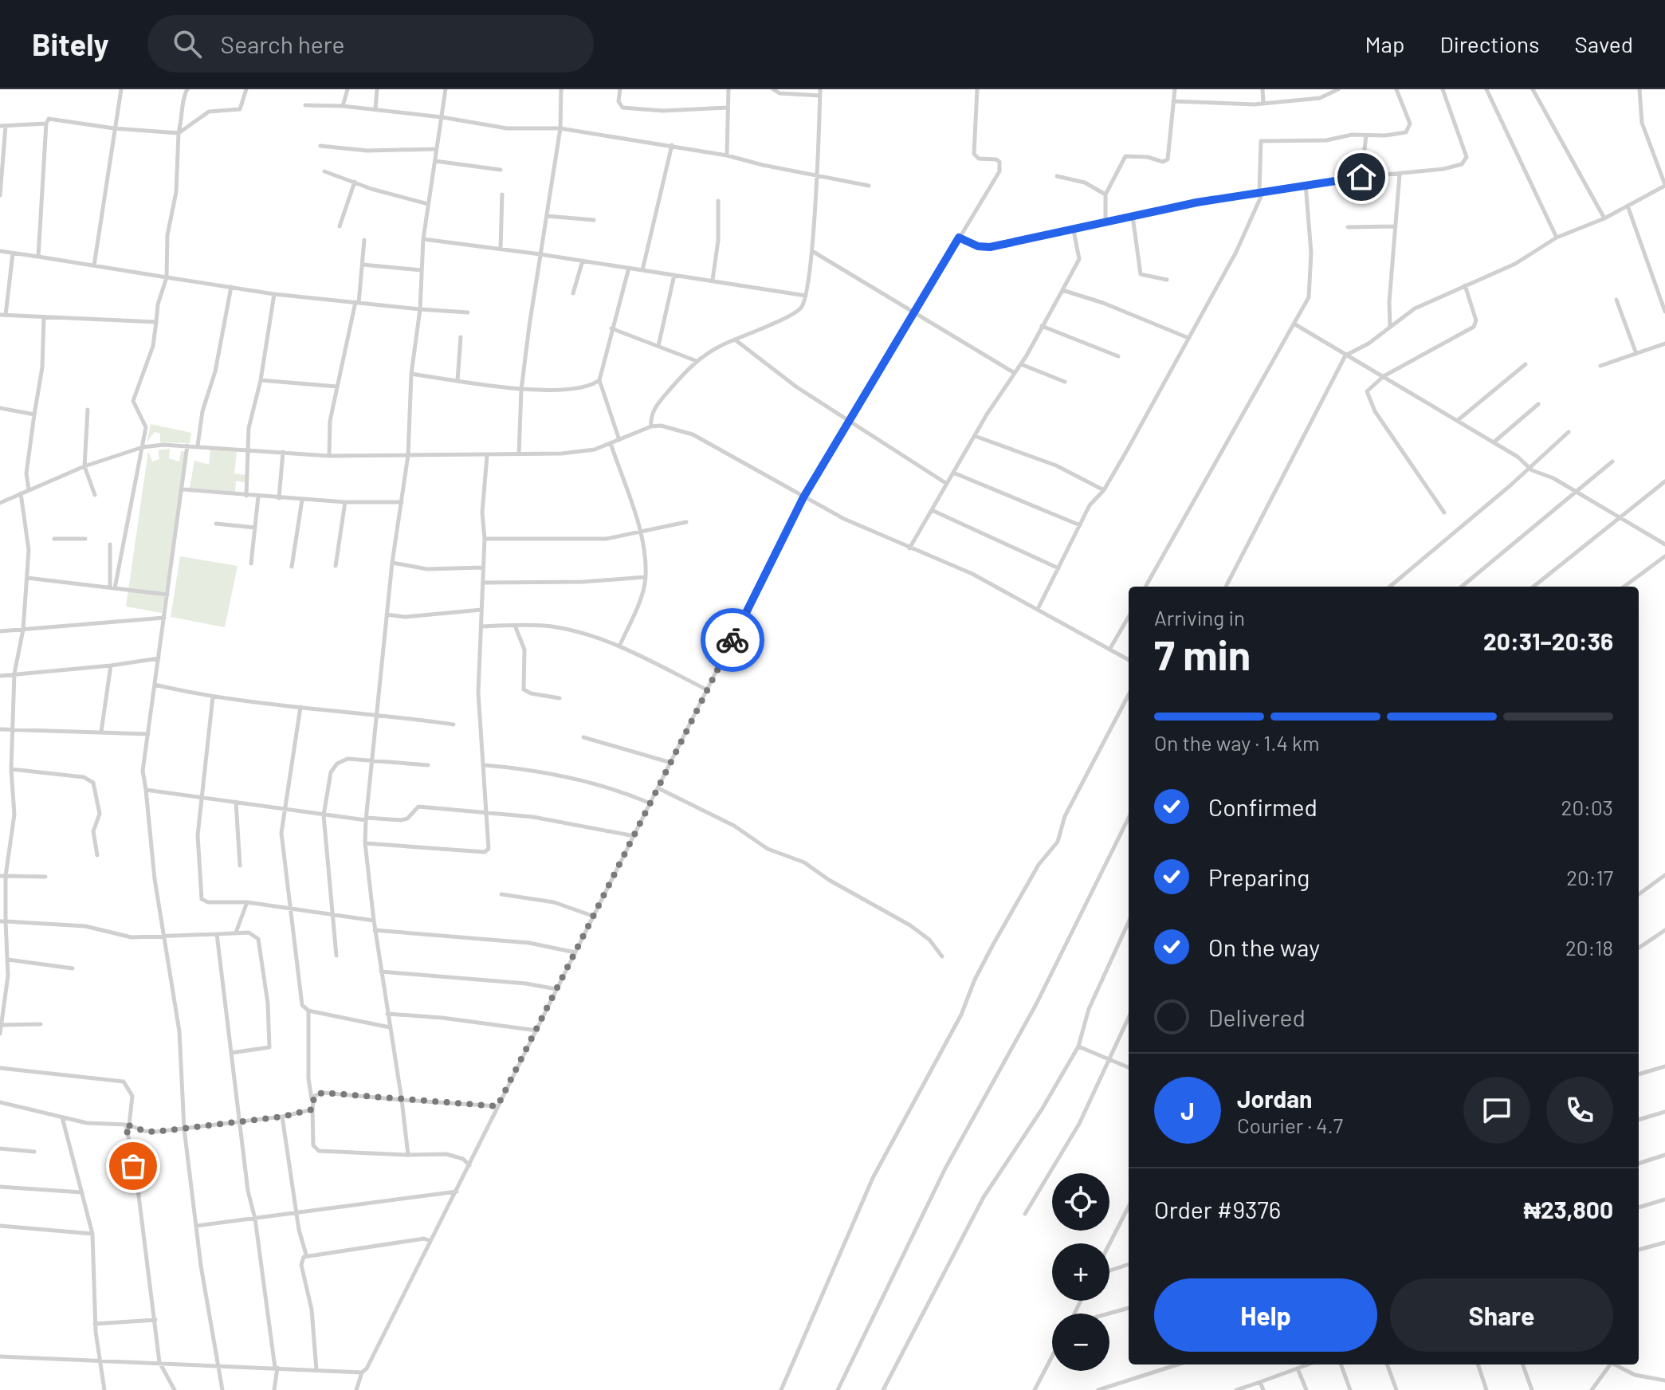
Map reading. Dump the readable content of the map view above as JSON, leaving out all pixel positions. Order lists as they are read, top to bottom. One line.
{"page":{"header":"Bitely","search":"Search here","nav":["Map","Directions","Saved"],"heading":["7 min","Arriving in","20:31–20:36"],"panel":["Jordan","Courier · 4.7","Order #9376","₦23,800"],"bar":"On the way · 1.4 km","list":[["Confirmed","20:03"],["Preparing","20:17"],["On the way","20:18"],"Delivered"],"round":"J","map_buttons":["+","−"],"buttons":["Help","Share"]}}
